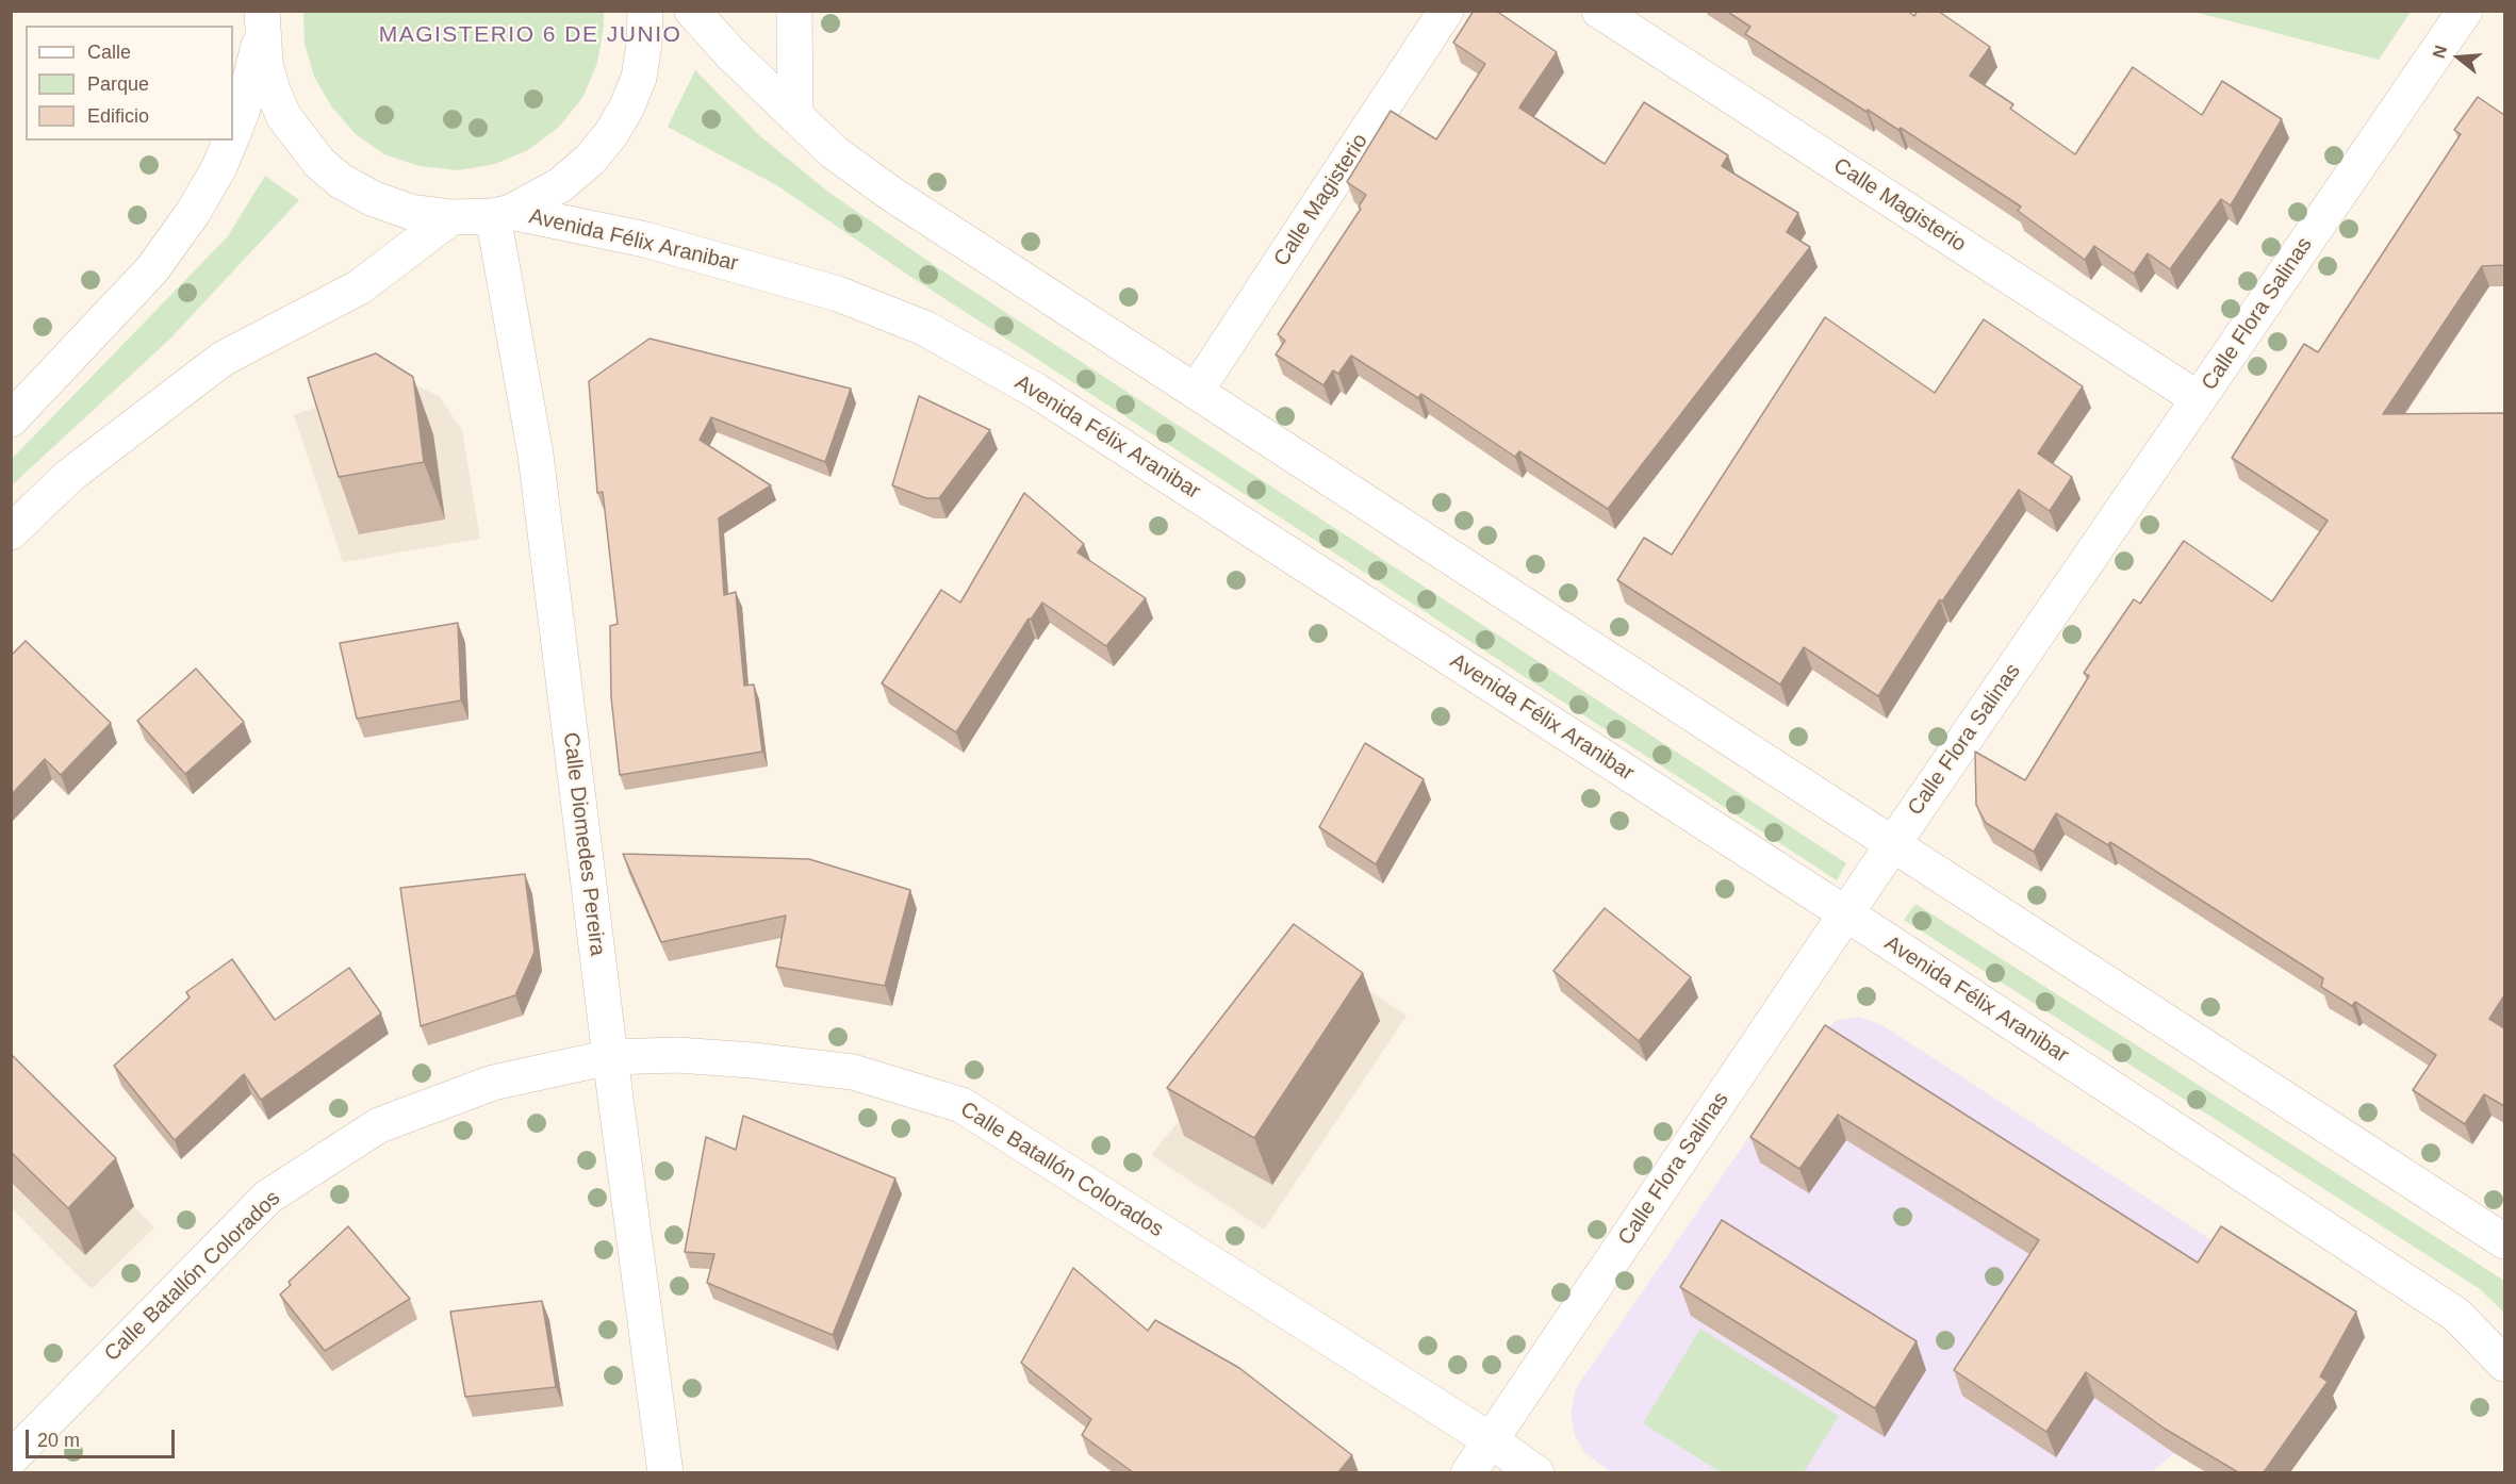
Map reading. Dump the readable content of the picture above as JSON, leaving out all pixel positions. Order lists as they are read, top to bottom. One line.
{"streets":{"main road":["Calle Magisterio","Avenida Félix Aranibar","Calle Flora Salinas","Calle Diomedes Pereira","Calle Batallón Colorados"]},"crossings":[["Calle Magisterio","Calle Flora Salinas"],["Avenida Félix Aranibar","Calle Flora Salinas"],["Avenida Félix Aranibar","Calle Diomedes Pereira"],["Calle Flora Salinas","Calle Batallón Colorados"],["Calle Diomedes Pereira","Calle Batallón Colorados"]],"districts":["MAGISTERIO 6 DE JUNIO"],"legend":["Calle","Parque","Edificio"],"scale_bar":"20 m","north":"left"}
